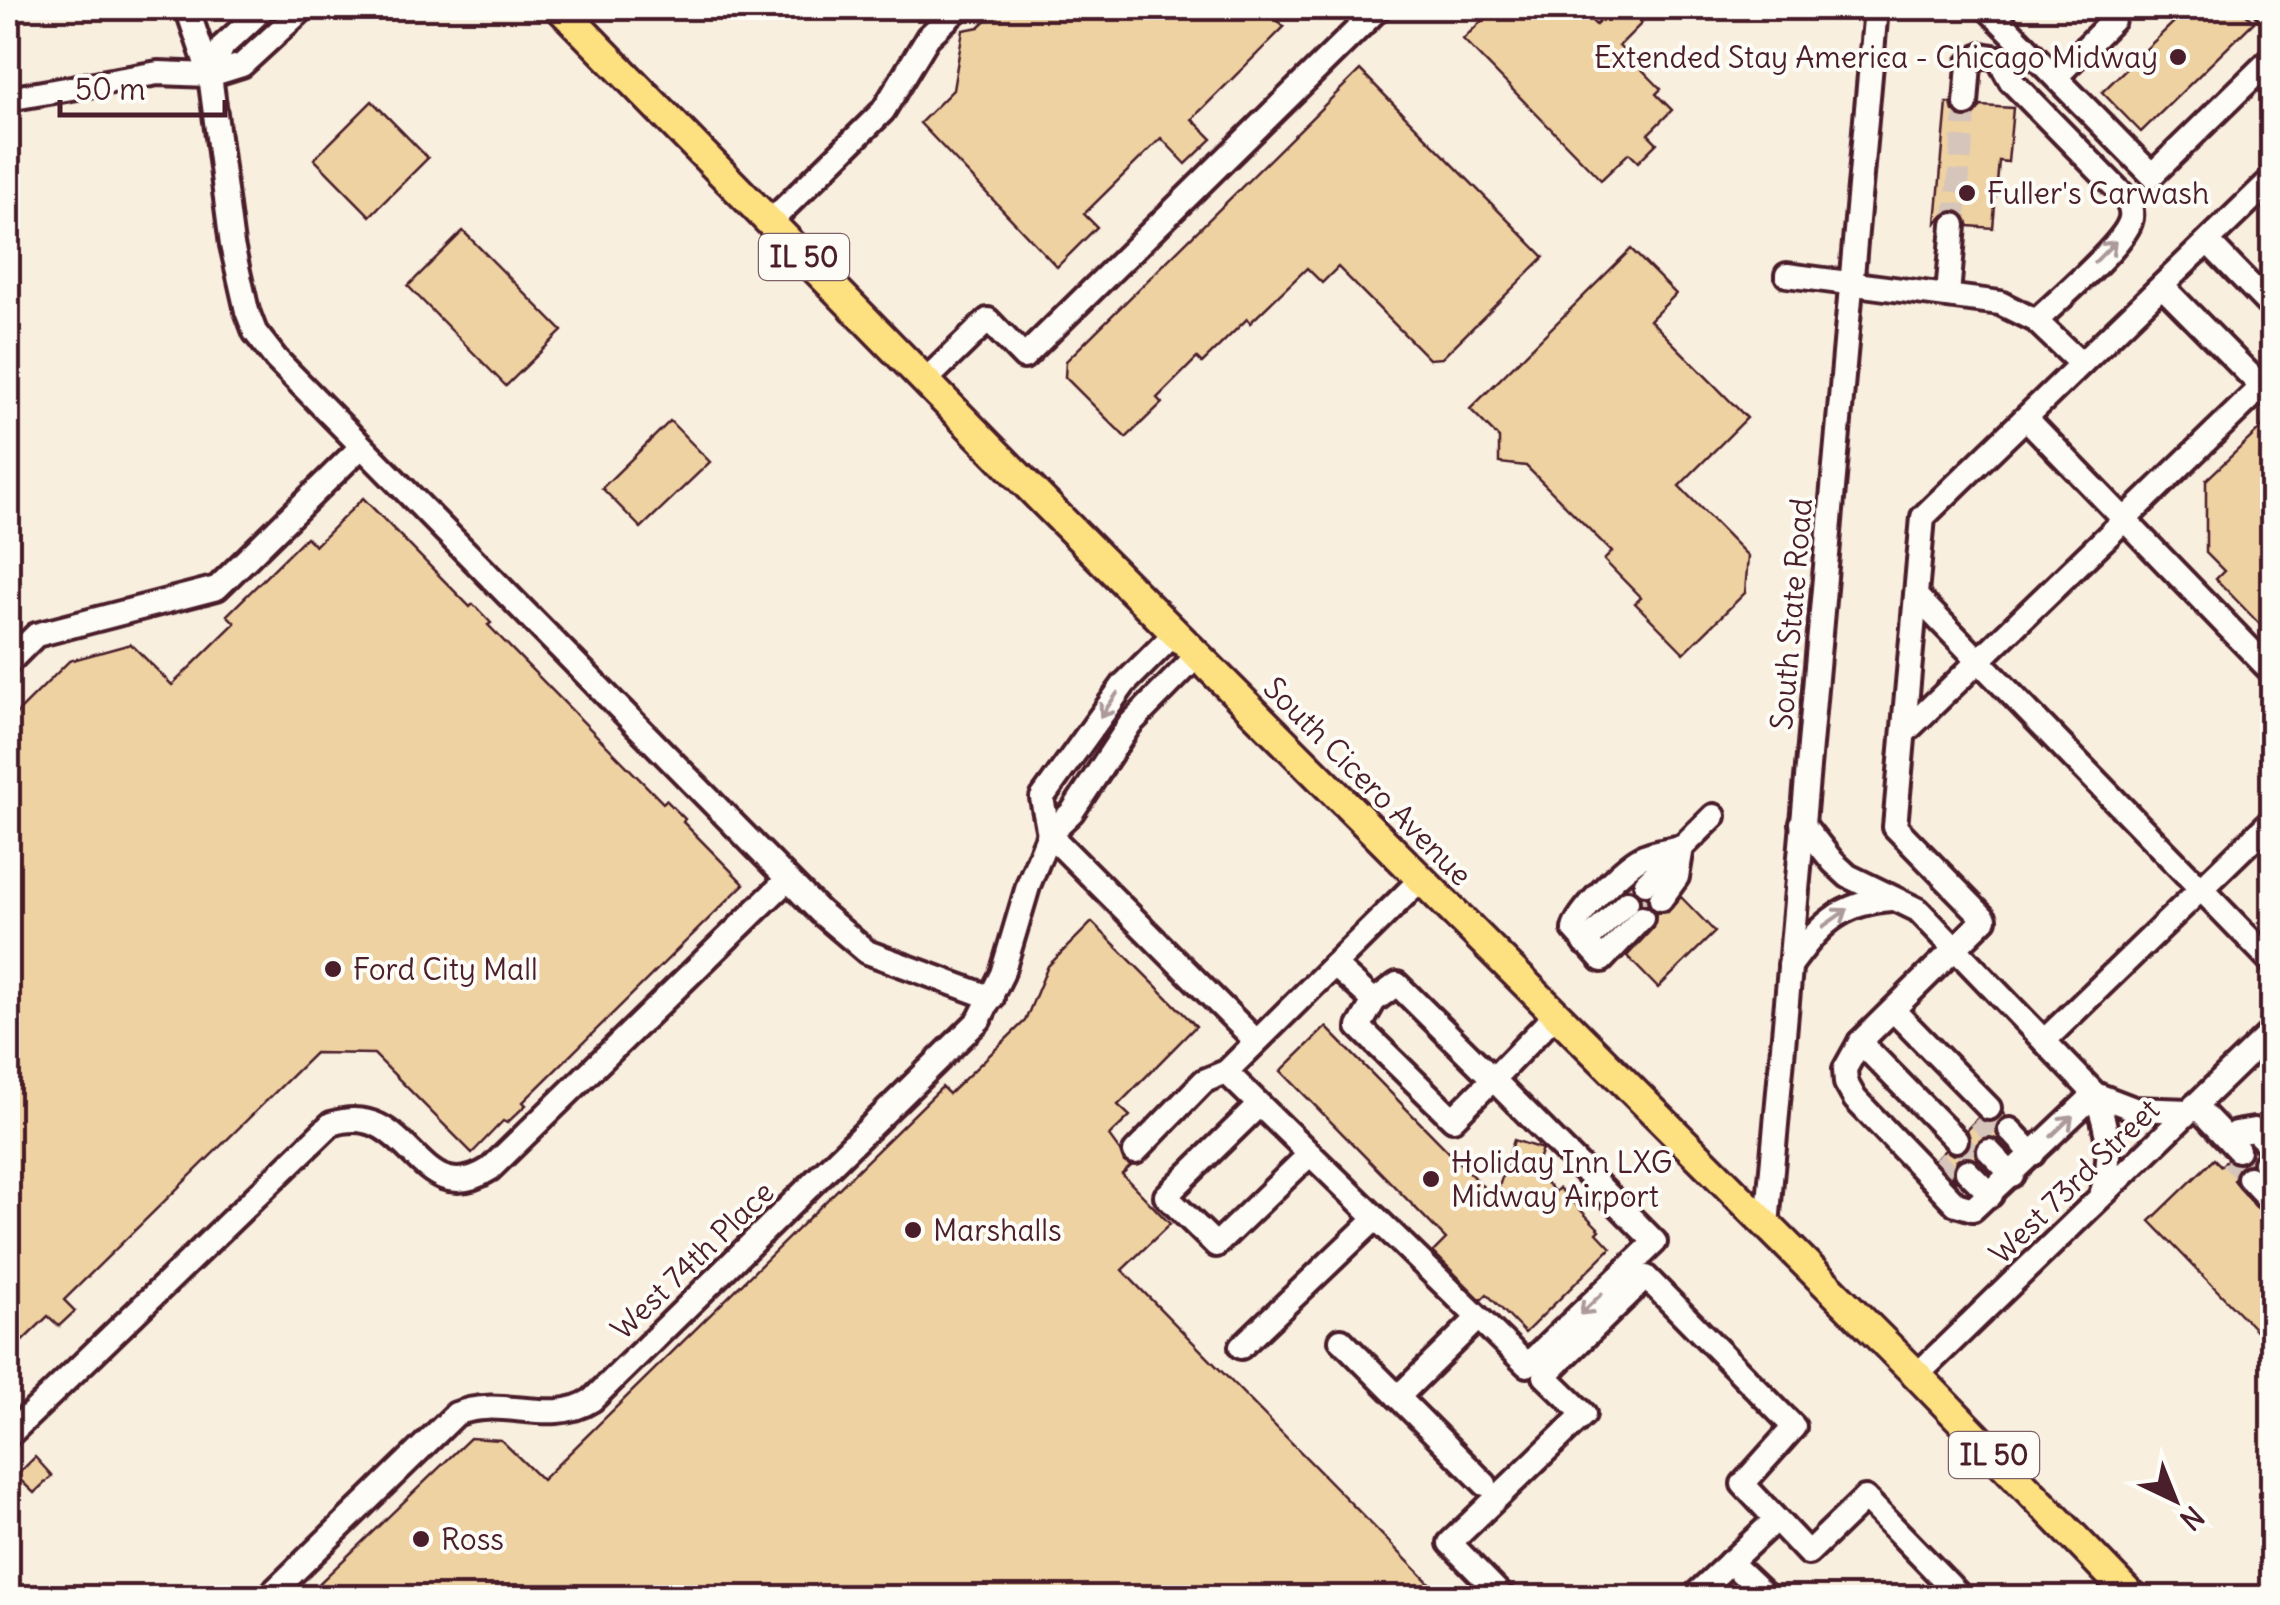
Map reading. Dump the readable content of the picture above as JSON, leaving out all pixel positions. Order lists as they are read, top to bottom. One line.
{"streets":{"main road":["IL 50","South Cicero Avenue"],"street":["South State Road","West 73rd Street","West 74th Place"]},"crossings":[["South State Road","South Cicero Avenue"],["South Cicero Avenue","West 73rd Street"],["South Cicero Avenue","West 74th Place"]],"places":["Extended Stay America - Chicago Midway","Fuller's Carwash","Ford City Mall","Holiday Inn LXG Midway Airport","Marshalls","Ross"],"scale_bar":"50 m","north":"bottom right"}
